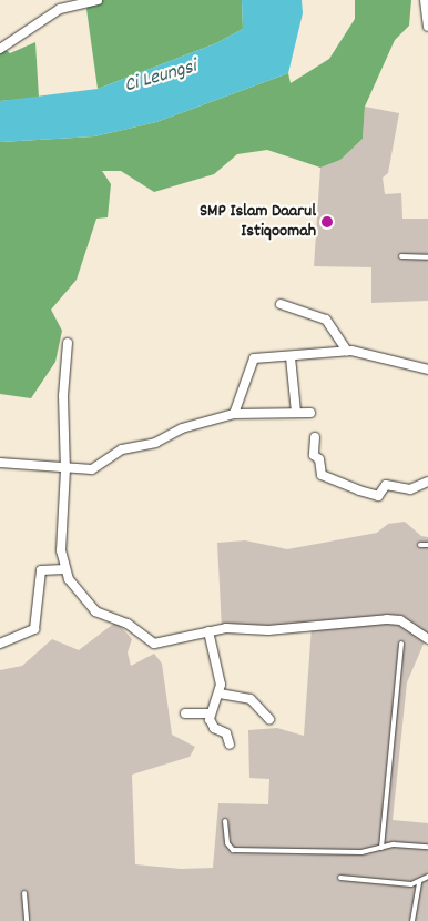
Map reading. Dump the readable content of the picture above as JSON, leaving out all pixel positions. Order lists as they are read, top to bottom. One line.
{"water":["Ci Leungsi"],"places":["SMP Islam Daarul Istiqoomah"]}
